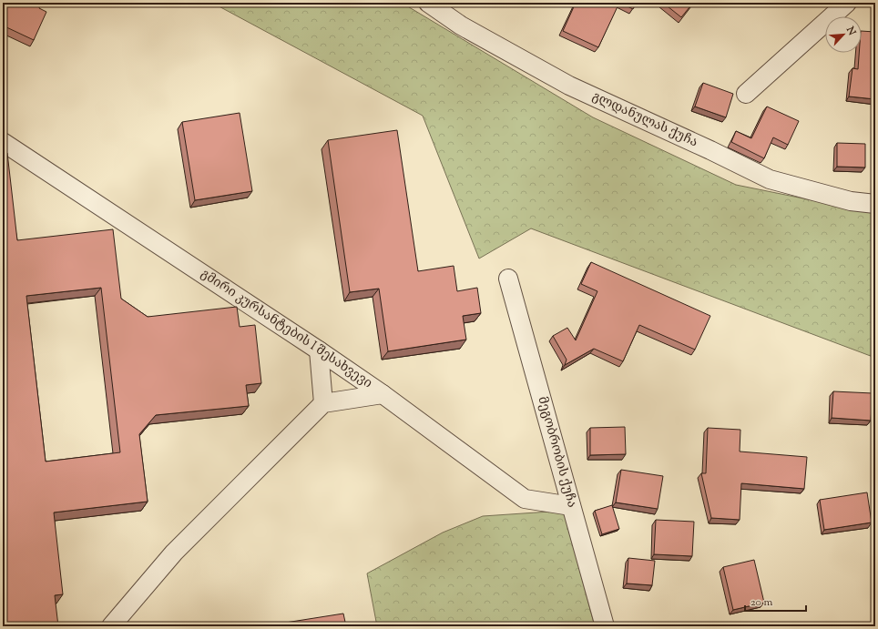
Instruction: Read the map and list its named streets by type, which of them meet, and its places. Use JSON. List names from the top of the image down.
{
  "streets": {
    "street": ["გლდანულას ქუჩა", "გმირი კურსანტების I შესახვევი", "მეგობრობის ქუჩა"]
  },
  "crossings": [
    ["გმირი კურსანტების I შესახვევი", "მეგობრობის ქუჩა"]
  ],
  "scale_bar": "20 m",
  "north": "top right"
}
